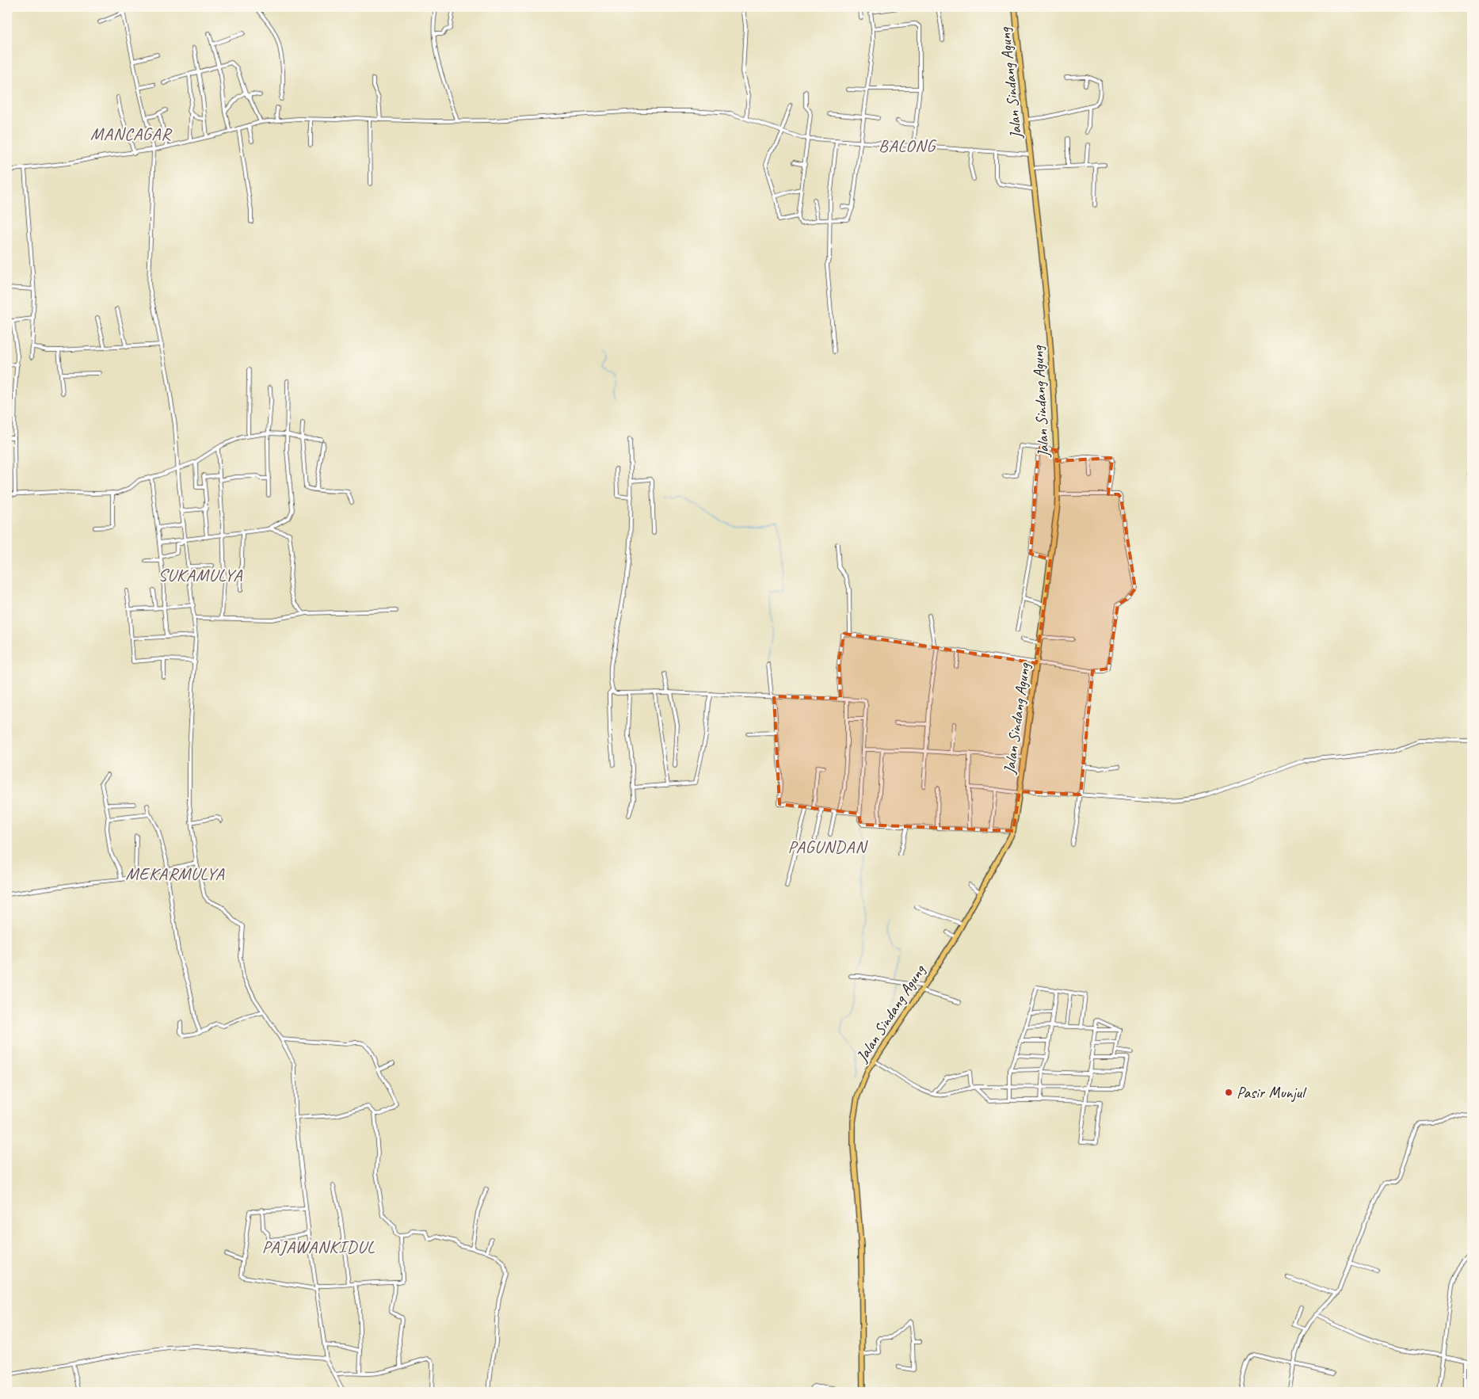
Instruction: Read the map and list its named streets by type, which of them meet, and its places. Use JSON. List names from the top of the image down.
{
  "streets": {
    "main road": ["Jalan Sindang Agung"]
  },
  "districts": [
    "MANCAGAR",
    "BALONG",
    "SUKAMULYA",
    "PAGUNDAN",
    "MEKARMULYA",
    "PAJAWANKIDUL"
  ],
  "places": ["Pasir Munjul"]
}
